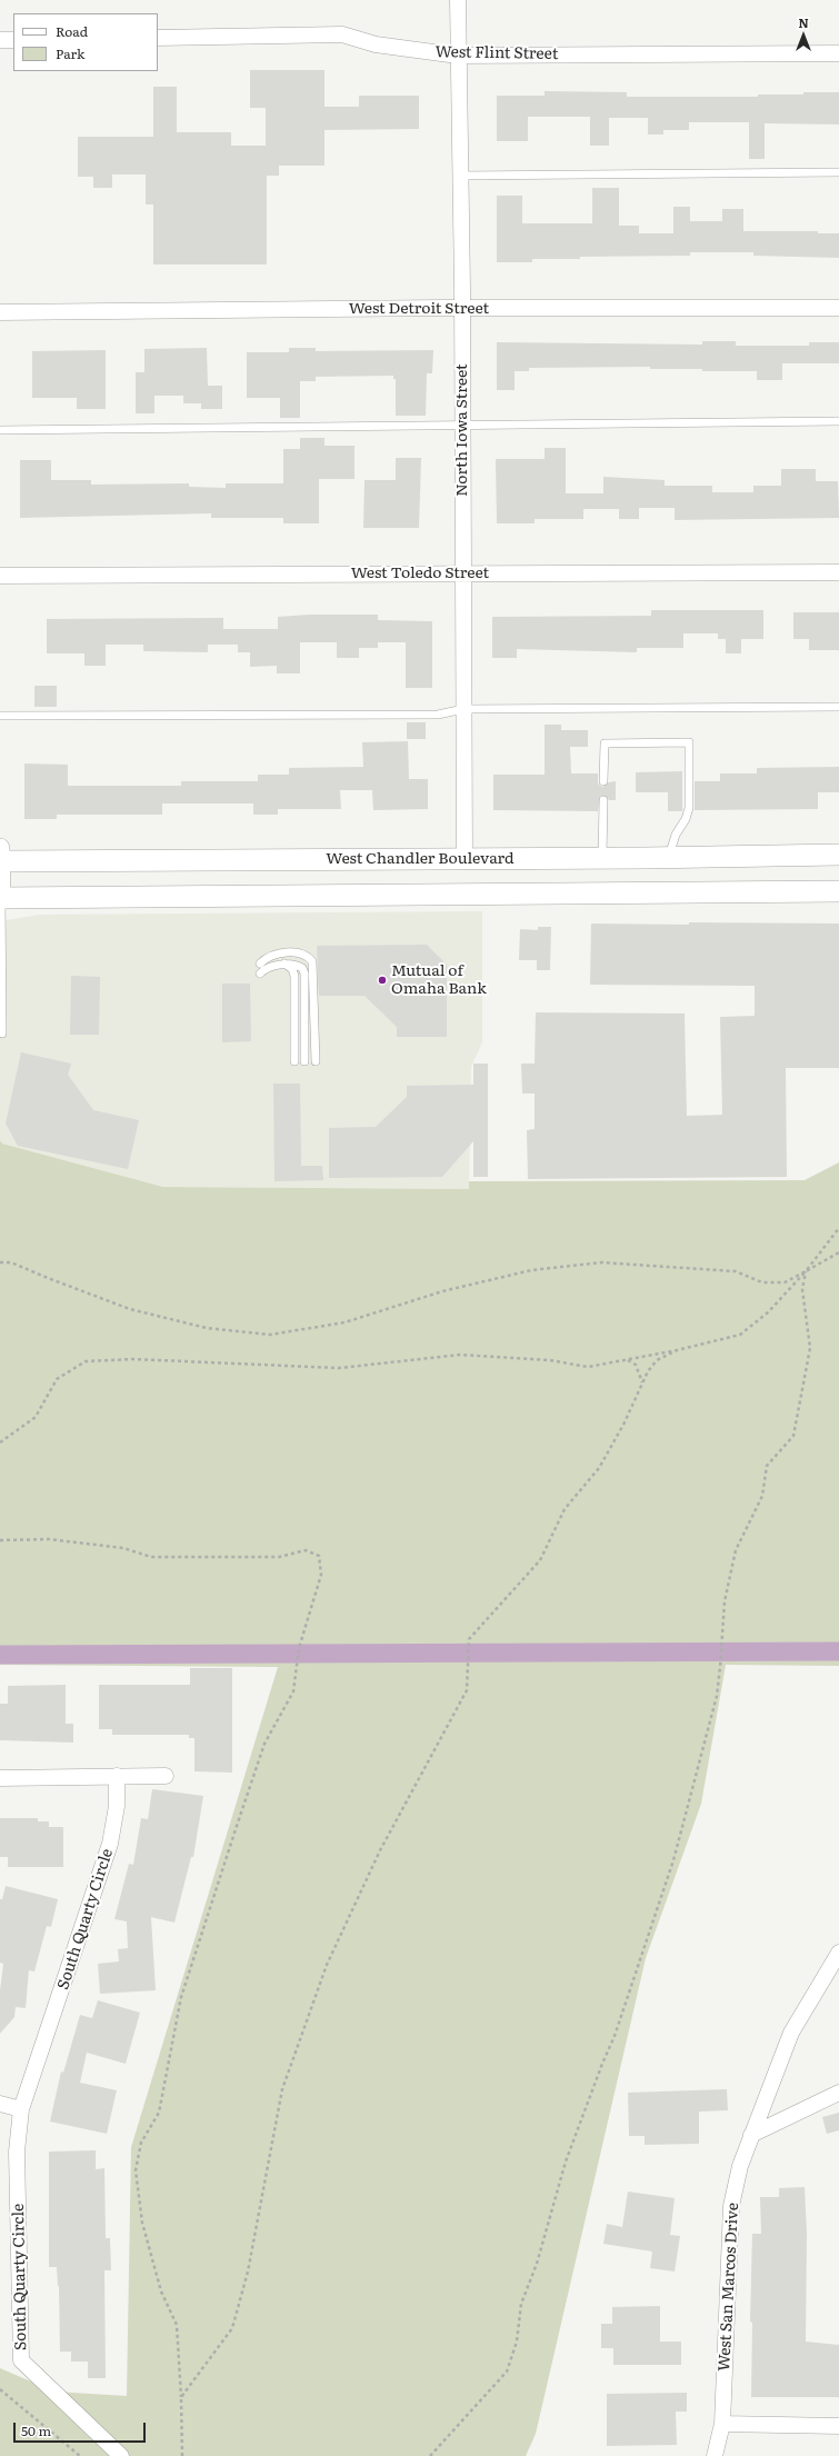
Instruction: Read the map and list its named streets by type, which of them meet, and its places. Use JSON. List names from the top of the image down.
{
  "streets": {
    "main road": ["West Chandler Boulevard"],
    "street": [
      "West Flint Street",
      "West Detroit Street",
      "North Iowa Street",
      "West Toledo Street",
      "South Quarty Circle",
      "West San Marcos Drive"
    ]
  },
  "crossings": [
    ["West Flint Street", "North Iowa Street"],
    ["West Detroit Street", "North Iowa Street"],
    ["North Iowa Street", "West Toledo Street"],
    ["North Iowa Street", "West Chandler Boulevard"]
  ],
  "places": ["Mutual of Omaha Bank"],
  "legend": ["Road", "Park"],
  "scale_bar": "50 m",
  "north": "top"
}
